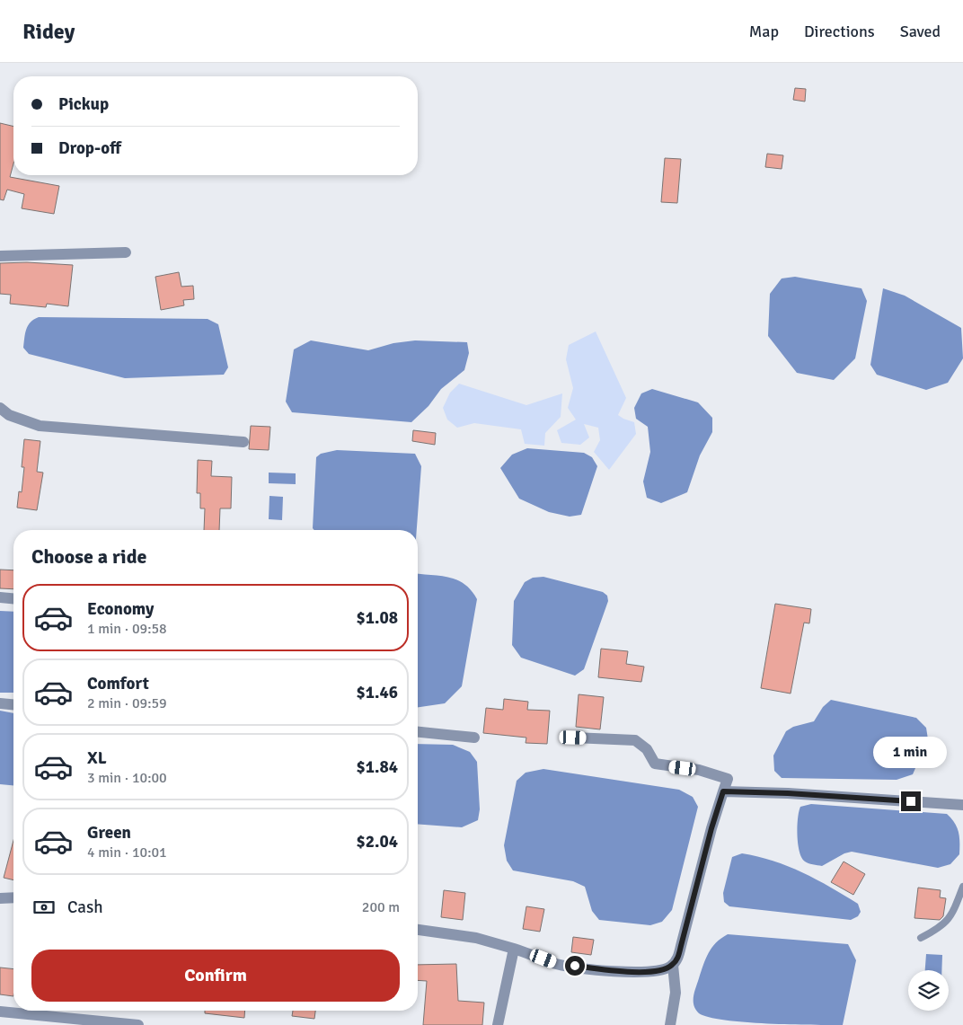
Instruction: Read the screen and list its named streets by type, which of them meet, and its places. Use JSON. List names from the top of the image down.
{
  "page": {
    "header": "Ridey",
    "nav": ["Map", "Directions", "Saved"],
    "banner": ["Pickup", "Drop-off"],
    "heading": "Choose a ride",
    "list": [
      {
        "name": "Economy",
        "note": "1 min · 09:58",
        "value": "$1.08"
      },
      {
        "name": "Comfort",
        "note": "2 min · 09:59",
        "value": "$1.46"
      },
      {
        "name": "XL",
        "note": "3 min · 10:00",
        "value": "$1.84"
      },
      {
        "name": "Green",
        "note": "4 min · 10:01",
        "value": "$2.04"
      }
    ],
    "bubble": "1 min",
    "pay": ["Cash", "200 m"],
    "buttons": "Confirm"
  }
}
